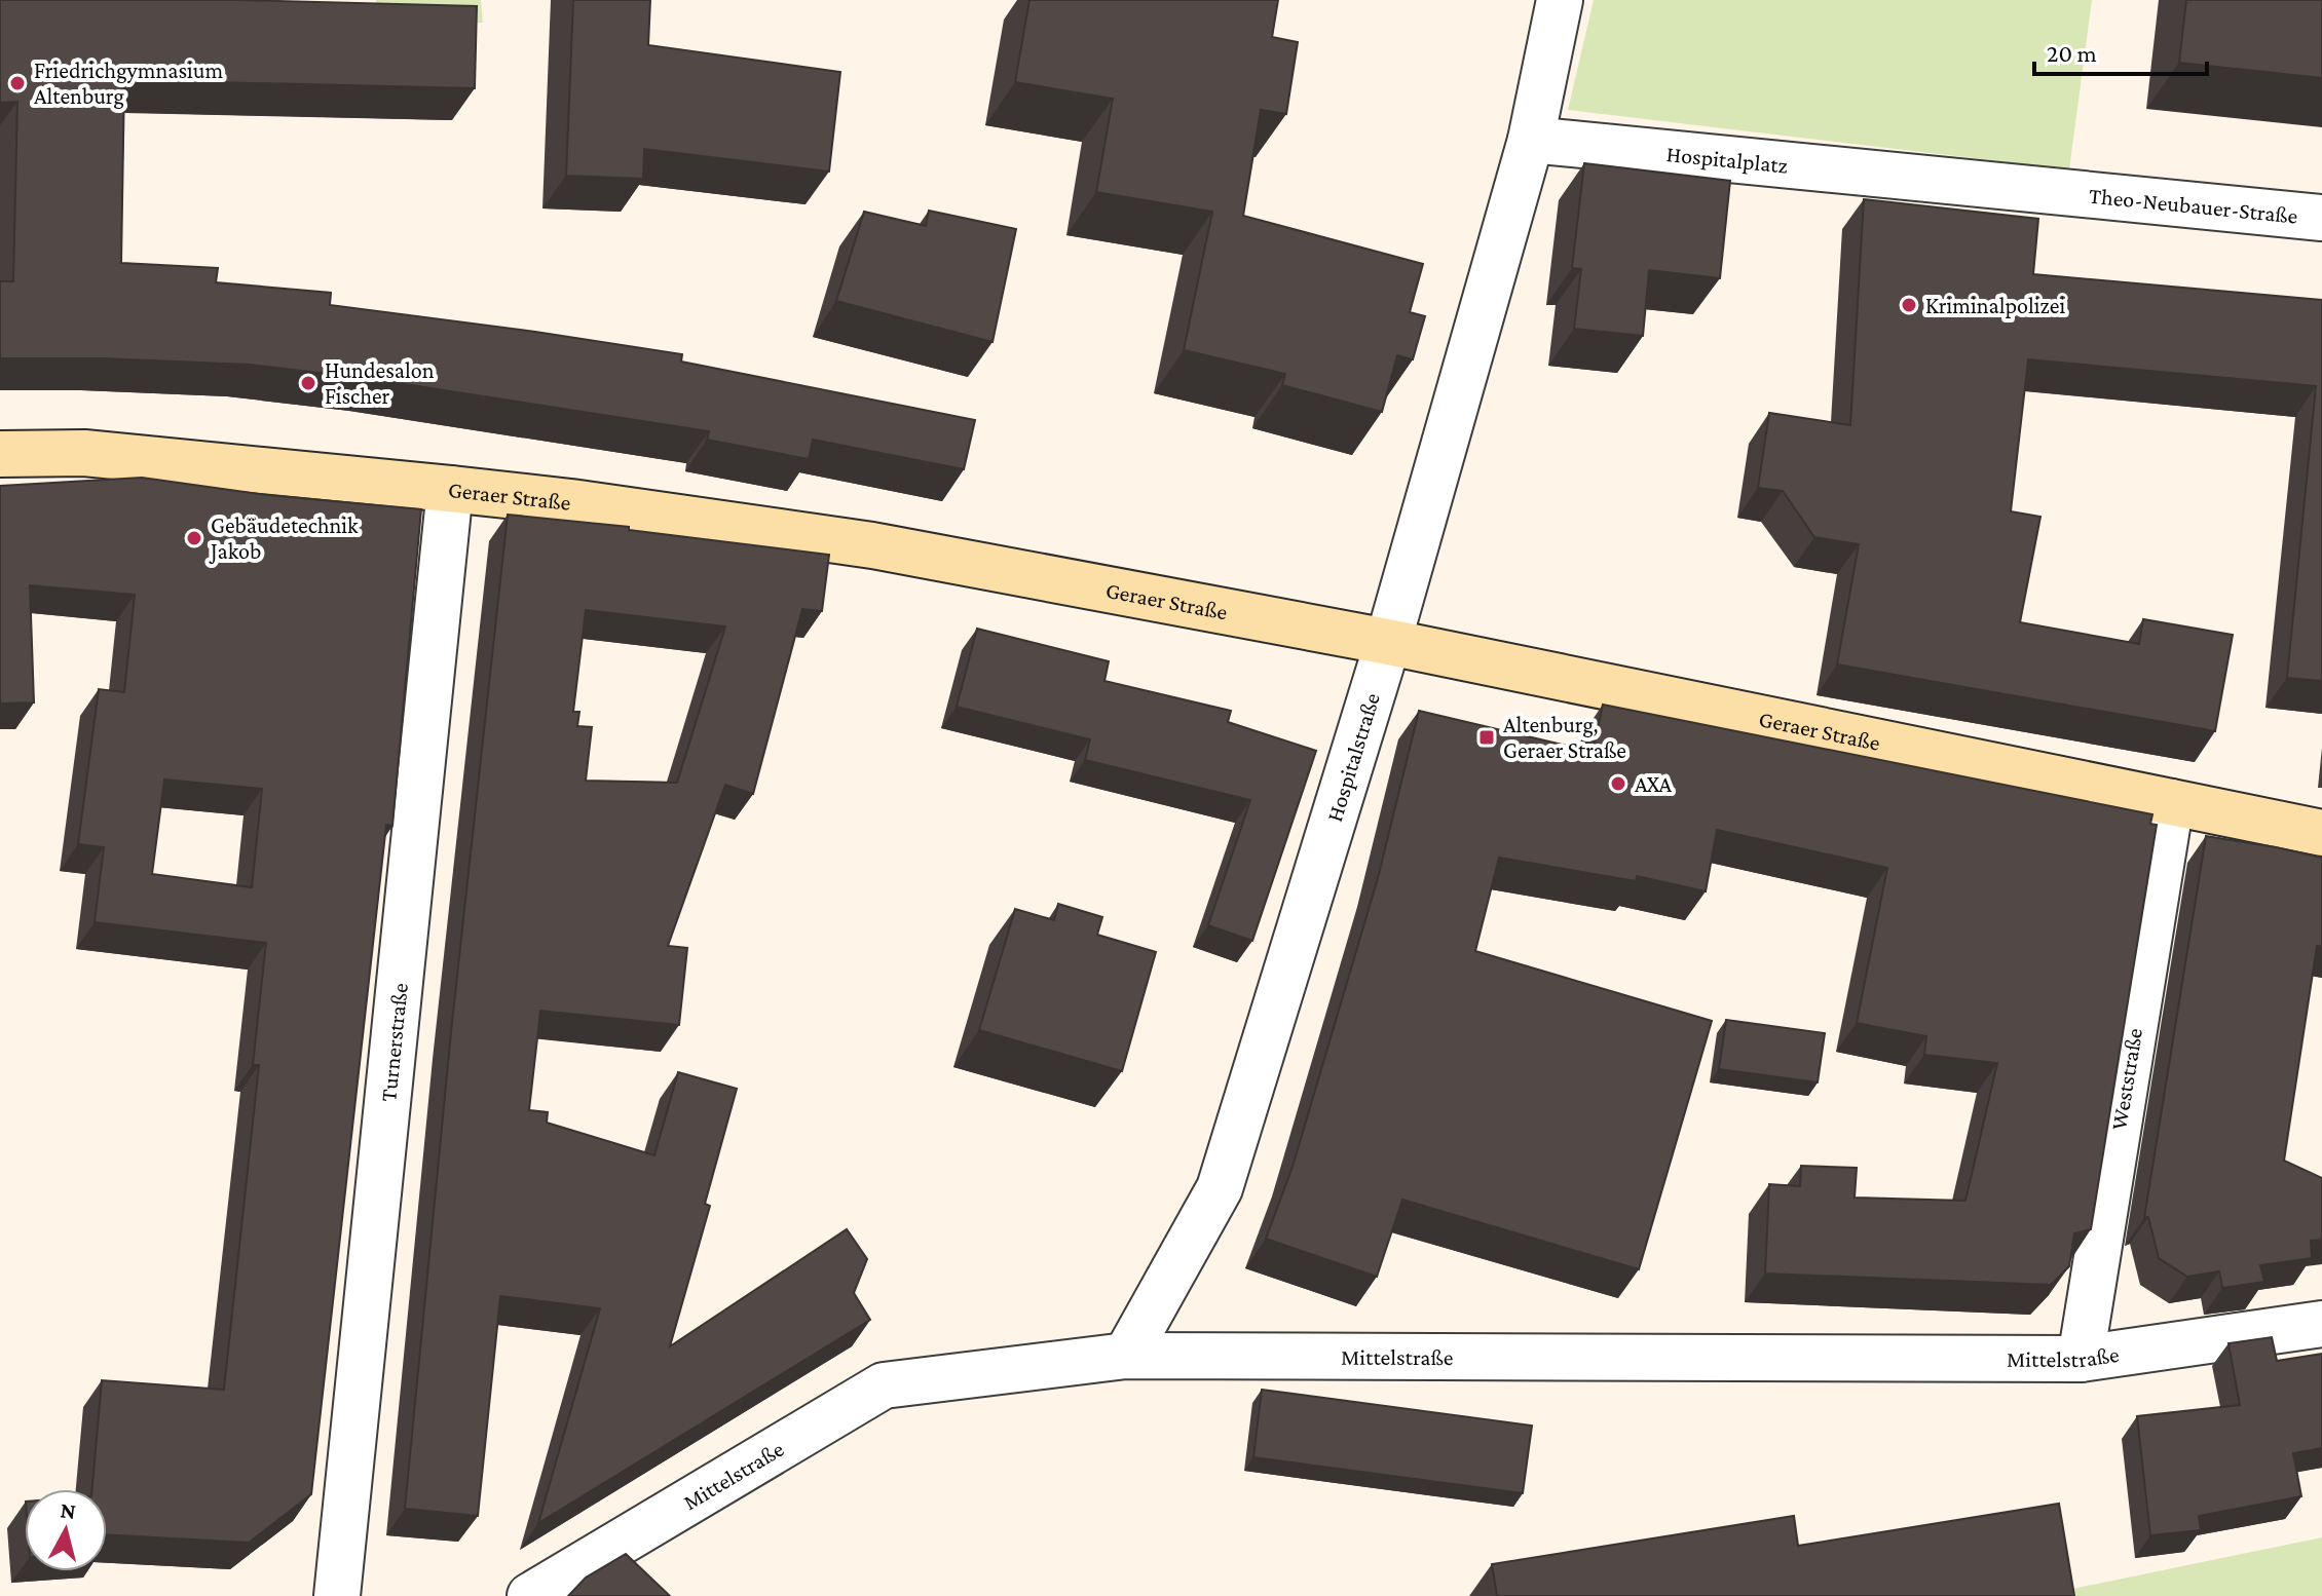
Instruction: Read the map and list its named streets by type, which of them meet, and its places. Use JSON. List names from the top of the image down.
{
  "streets": {
    "main road": ["Geraer Straße"],
    "street": [
      "Hospitalplatz",
      "Theo-Neubauer-Straße",
      "Hospitalstraße",
      "Turnerstraße",
      "Weststraße",
      "Mittelstraße"
    ]
  },
  "crossings": [
    ["Hospitalplatz", "Theo-Neubauer-Straße"],
    ["Hospitalplatz", "Hospitalstraße"],
    ["Geraer Straße", "Hospitalstraße"],
    ["Geraer Straße", "Turnerstraße"],
    ["Geraer Straße", "Weststraße"],
    ["Hospitalstraße", "Mittelstraße"],
    ["Weststraße", "Mittelstraße"]
  ],
  "places": {
    "other": [
      "Friedrichgymnasium Altenburg",
      "Kriminalpolizei",
      "Hundesalon Fischer",
      "Gebäudetechnik Jakob",
      "AXA"
    ],
    "transit": ["Altenburg, Geraer Straße"]
  },
  "scale_bar": "20 m",
  "north": "top"
}
